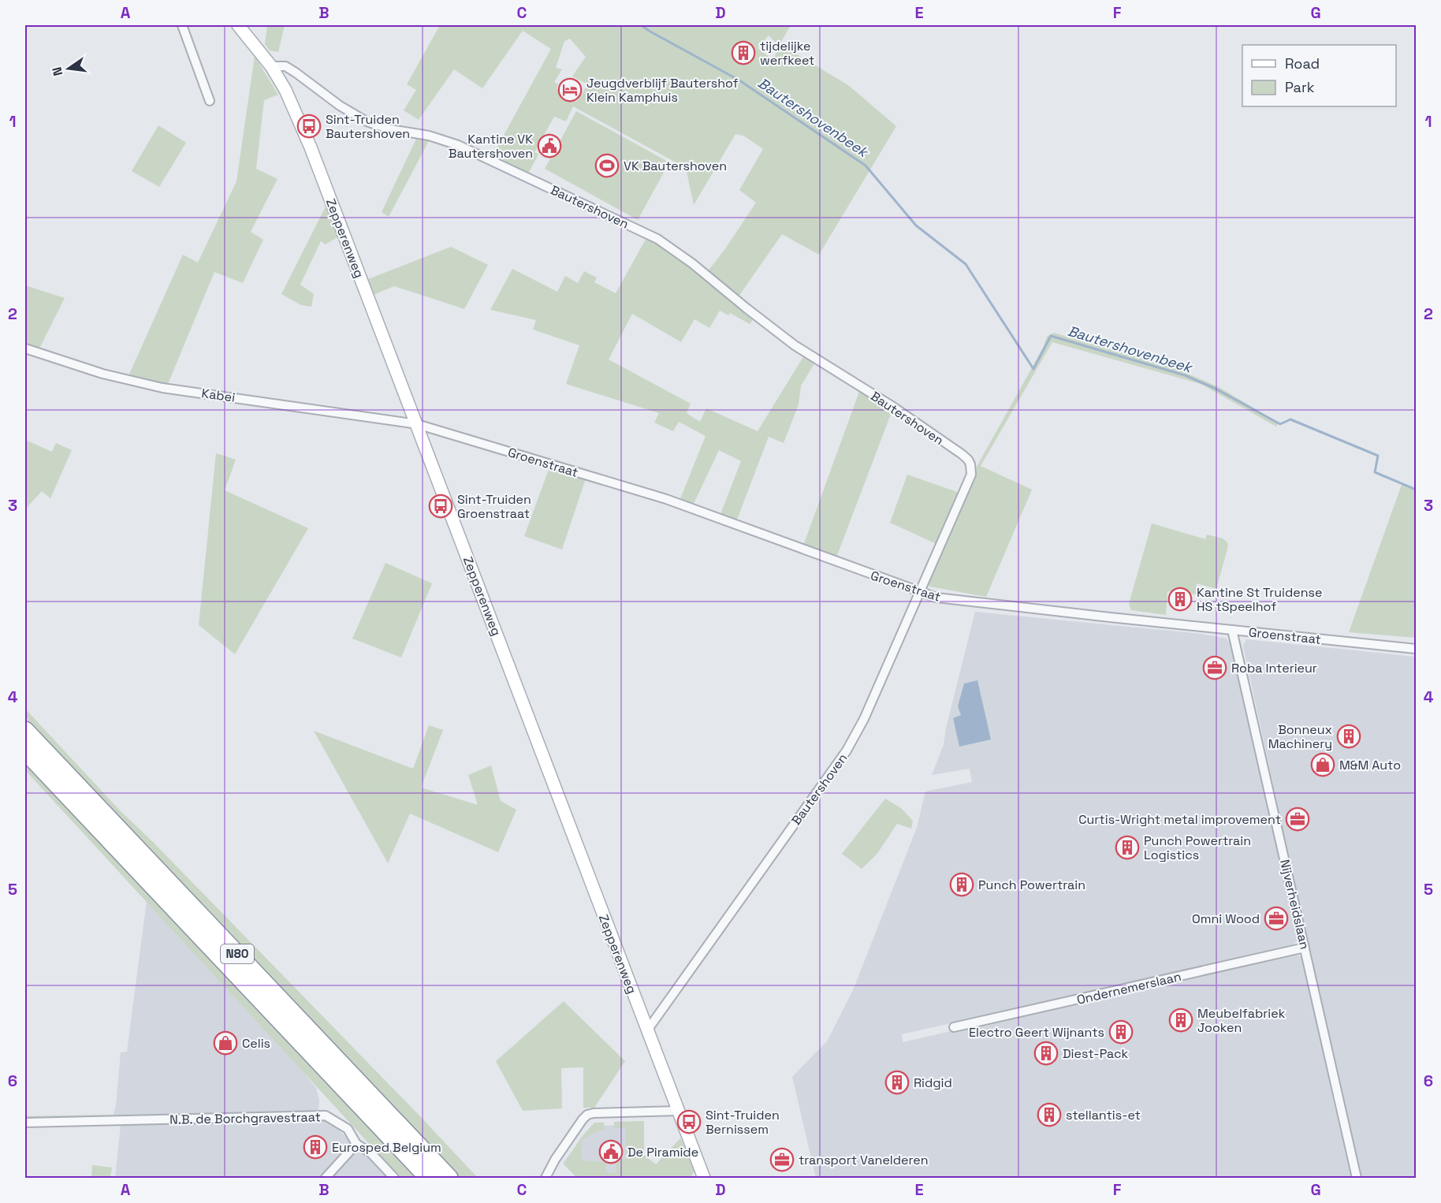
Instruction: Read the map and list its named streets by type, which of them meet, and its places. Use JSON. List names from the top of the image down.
{
  "streets": {
    "highway": ["N80"],
    "street": [
      "Bautershoven",
      "Zepperenweg",
      "Kabei",
      "Groenstraat",
      "Nijverheidslaan",
      "Ondernemerslaan",
      "N.B. de Borchgravestraat"
    ]
  },
  "crossings": [
    ["Bautershoven", "Zepperenweg"],
    ["Bautershoven", "Groenstraat"],
    ["Zepperenweg", "Kabei"],
    ["Zepperenweg", "Groenstraat"],
    ["Kabei", "Groenstraat"],
    ["Groenstraat", "Nijverheidslaan"],
    ["Nijverheidslaan", "Ondernemerslaan"]
  ],
  "water": ["Bautershovenbeek"],
  "places": {
    "building": [
      "tijdelijke werfkeet",
      "Kantine St Truidense HS tSpeelhof",
      "Bonneux Machinery",
      "Punch Powertrain Logistics",
      "Punch Powertrain",
      "Meubelfabriek Jooken",
      "Electro Geert Wijnants",
      "Diest-Pack",
      "Ridgid",
      "stellantis-et",
      "Eurosped Belgium"
    ],
    "hotel": ["Jeugdverblijf Bautershof Klein Kamphuis"],
    "bus stop": ["Sint-Truiden Bautershoven", "Sint-Truiden Groenstraat", "Sint-Truiden Bernissem"],
    "public building": ["Kantine VK Bautershoven", "De Piramide"],
    "sports": ["VK Bautershoven"],
    "office": [
      "Roba Interieur",
      "Curtis-Wright metal improvement",
      "Omni Wood",
      "transport Vanelderen"
    ],
    "shop": ["M&M Auto", "Celis"]
  },
  "legend": ["Road", "Park"],
  "north": "left",
  "grid": {
    "columns": [
      "A",
      "B",
      "C",
      "D",
      "E",
      "F",
      "G"
    ],
    "rows": [
      "1",
      "2",
      "3",
      "4",
      "5",
      "6"
    ]
  }
}
